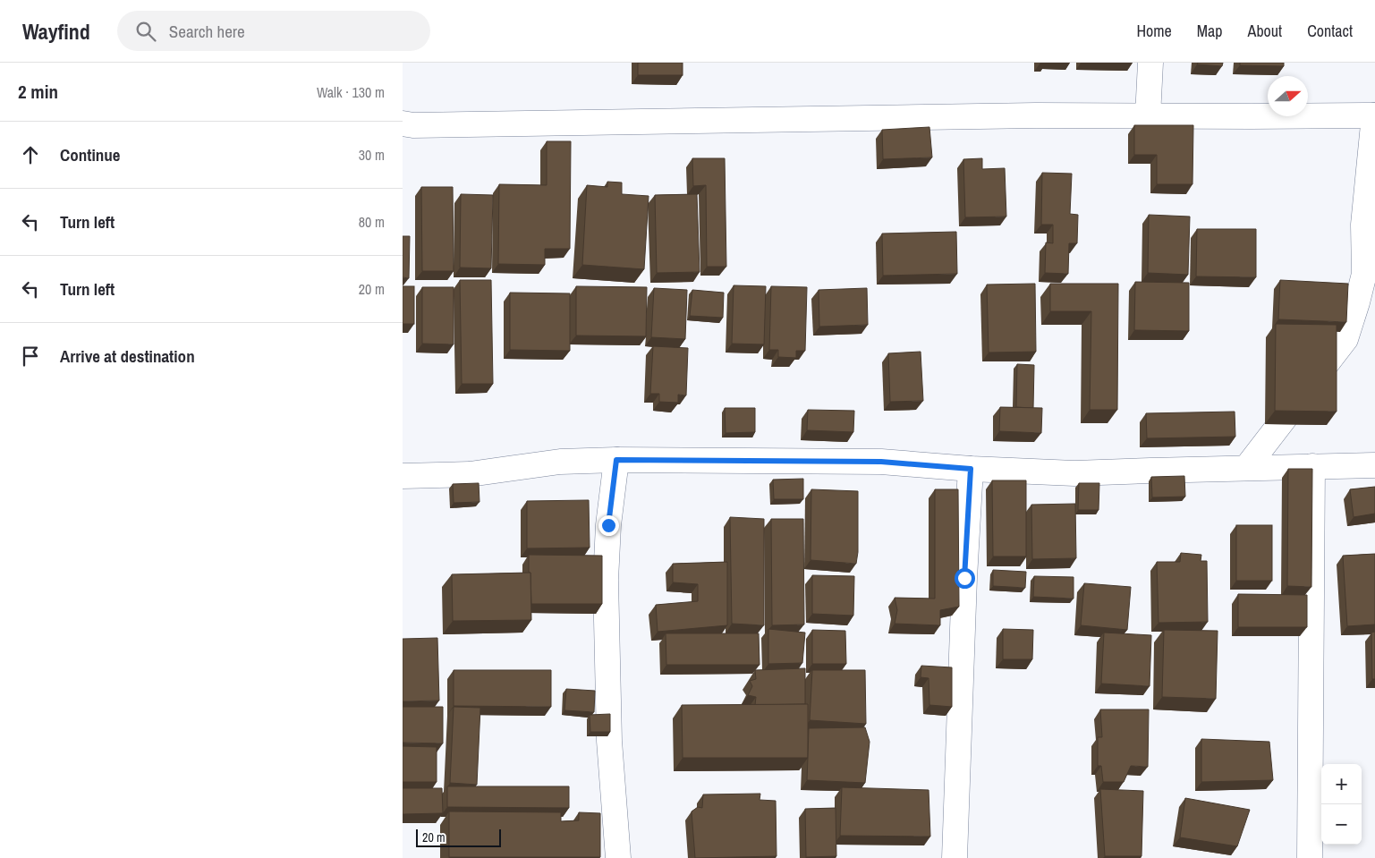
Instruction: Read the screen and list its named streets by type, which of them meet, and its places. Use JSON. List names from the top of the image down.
{
  "scale_bar": "20 m",
  "north": "right",
  "page": {
    "header": "Wayfind",
    "search": "Search here",
    "nav": [
      "Home",
      "Map",
      "About",
      "Contact"
    ],
    "heading": ["2 min", "Walk · 130 m"],
    "list": [
      ["Continue", "30 m"],
      ["Turn left", "80 m"],
      ["Turn left", "20 m"],
      "Arrive at destination"
    ],
    "map_buttons": ["+", "−"],
    "scale": "20 m"
  }
}
